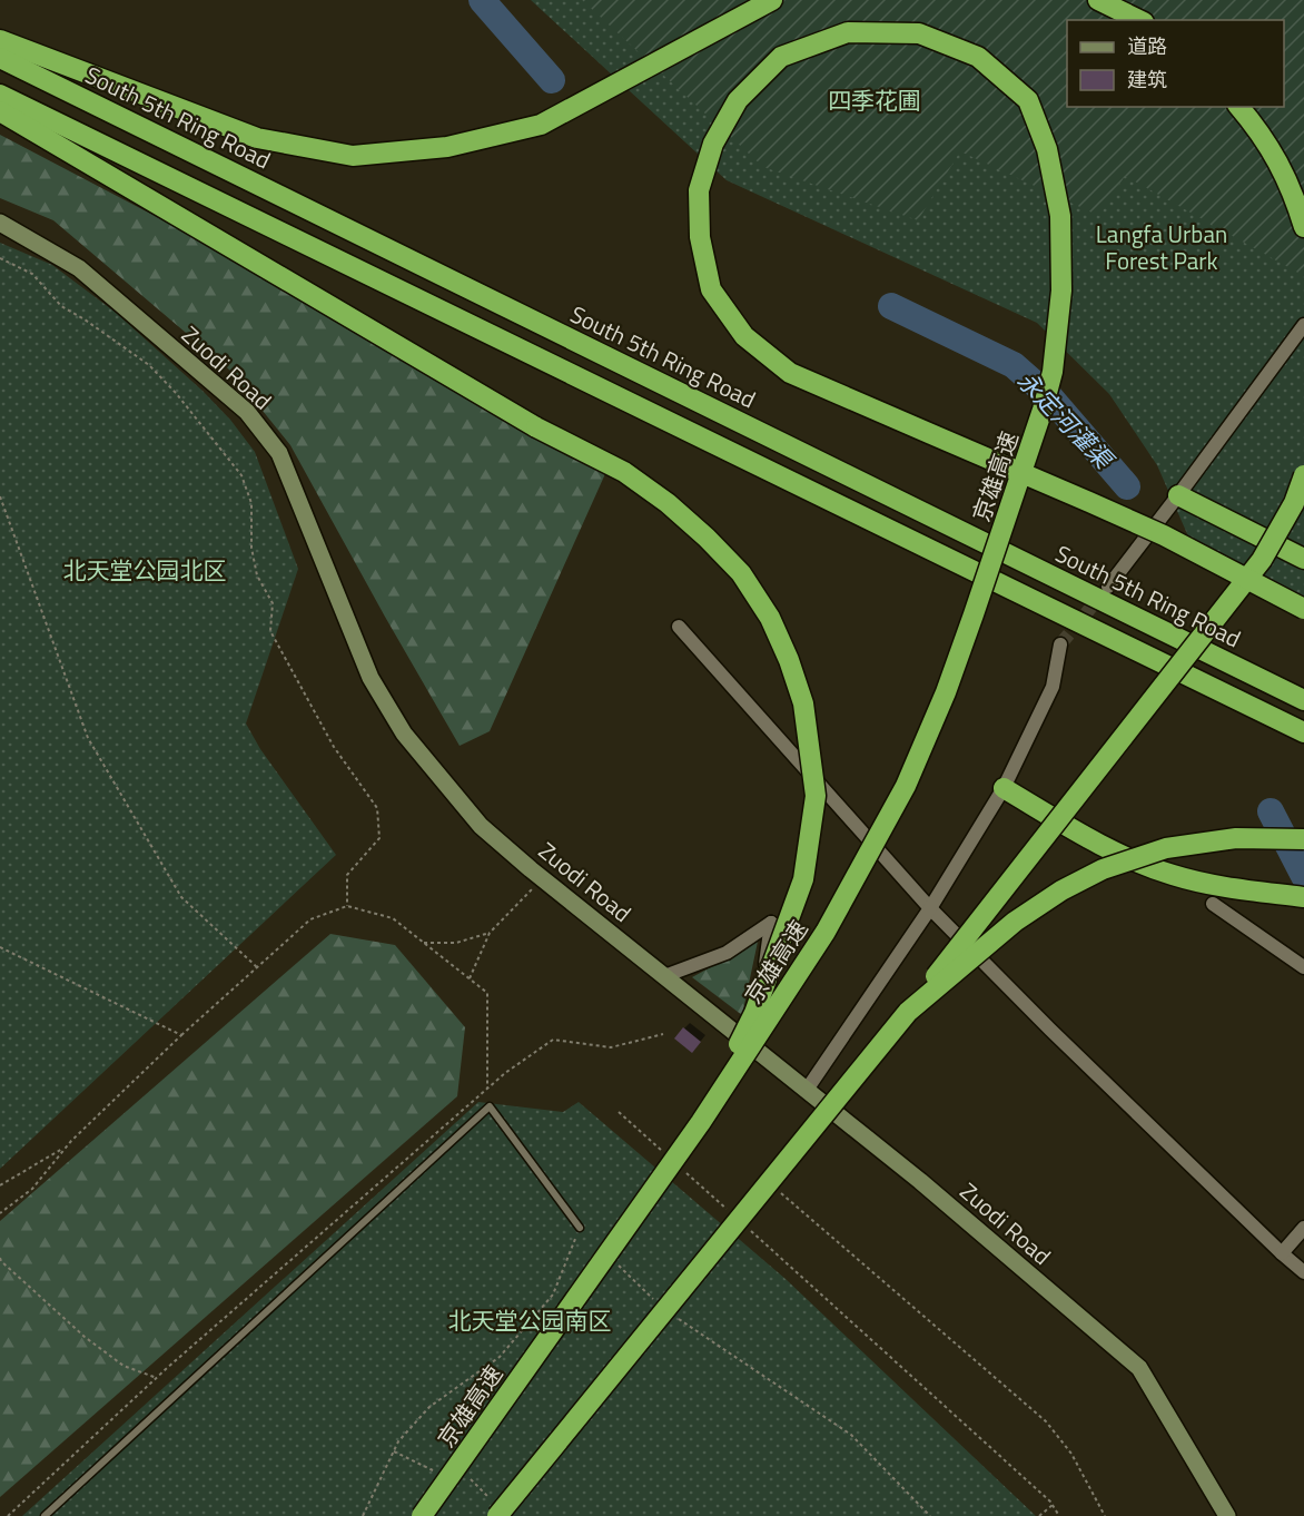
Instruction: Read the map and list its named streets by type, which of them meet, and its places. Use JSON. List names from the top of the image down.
{
  "streets": {
    "highway": ["South 5th Ring Road", "京雄高速"],
    "main road": ["Zuodi Road"]
  },
  "water": ["永定河灌渠"],
  "parks": [
    "四季花圃",
    "Langfa Urban Forest Park",
    "北天堂公园北区",
    "北天堂公园南区"
  ],
  "legend": ["道路", "建筑"]
}
